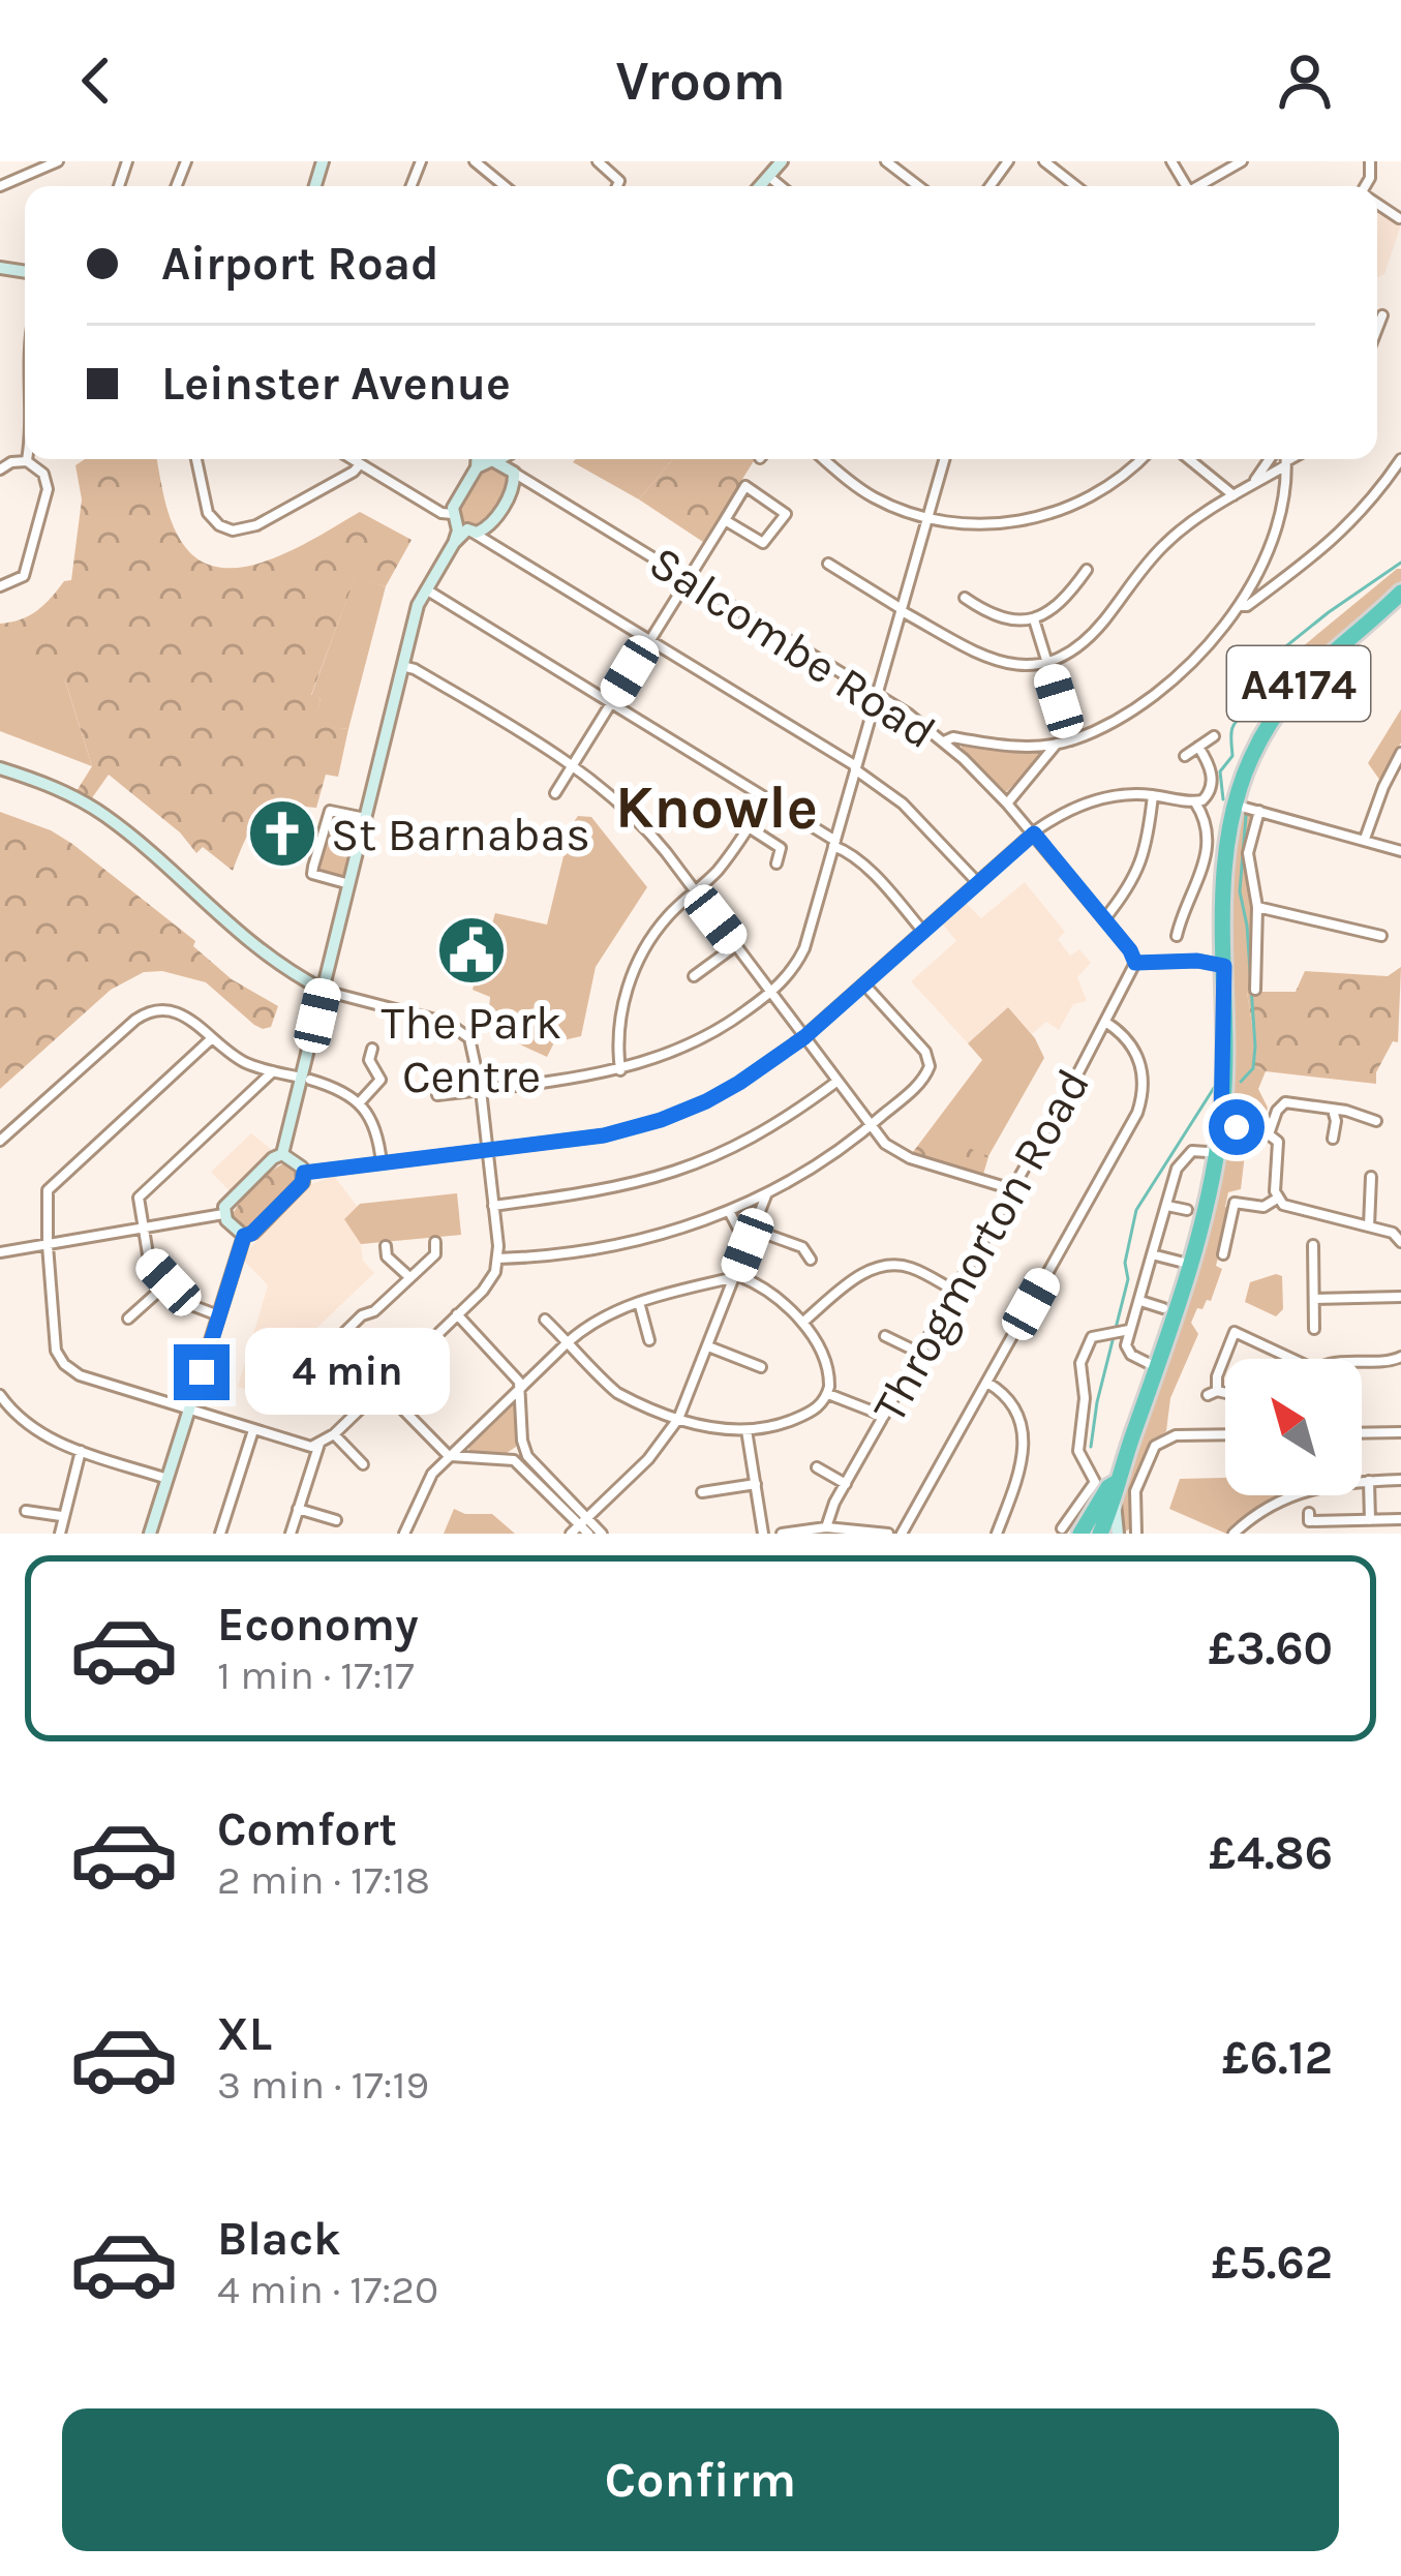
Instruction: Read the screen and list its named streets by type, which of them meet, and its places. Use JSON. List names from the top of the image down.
{
  "streets": {
    "highway": ["A4174"],
    "street": ["Salcombe Road", "Throgmorton Road"]
  },
  "crossings": [
    ["Salcombe Road", "Throgmorton Road"]
  ],
  "districts": ["Knowle"],
  "places": {
    "church": ["St Barnabas"],
    "public building": ["The Park Centre"]
  },
  "north": "top left",
  "page": {
    "header": "Vroom",
    "banner": ["Airport Road", "Leinster Avenue"],
    "bubble": "4 min",
    "list": [
      {
        "name": "Economy",
        "note": "1 min · 17:17",
        "value": "£3.60"
      },
      {
        "name": "Comfort",
        "note": "2 min · 17:18",
        "value": "£4.86"
      },
      {
        "name": "XL",
        "note": "3 min · 17:19",
        "value": "£6.12"
      },
      {
        "name": "Black",
        "note": "4 min · 17:20",
        "value": "£5.62"
      }
    ],
    "buttons": "Confirm"
  }
}
